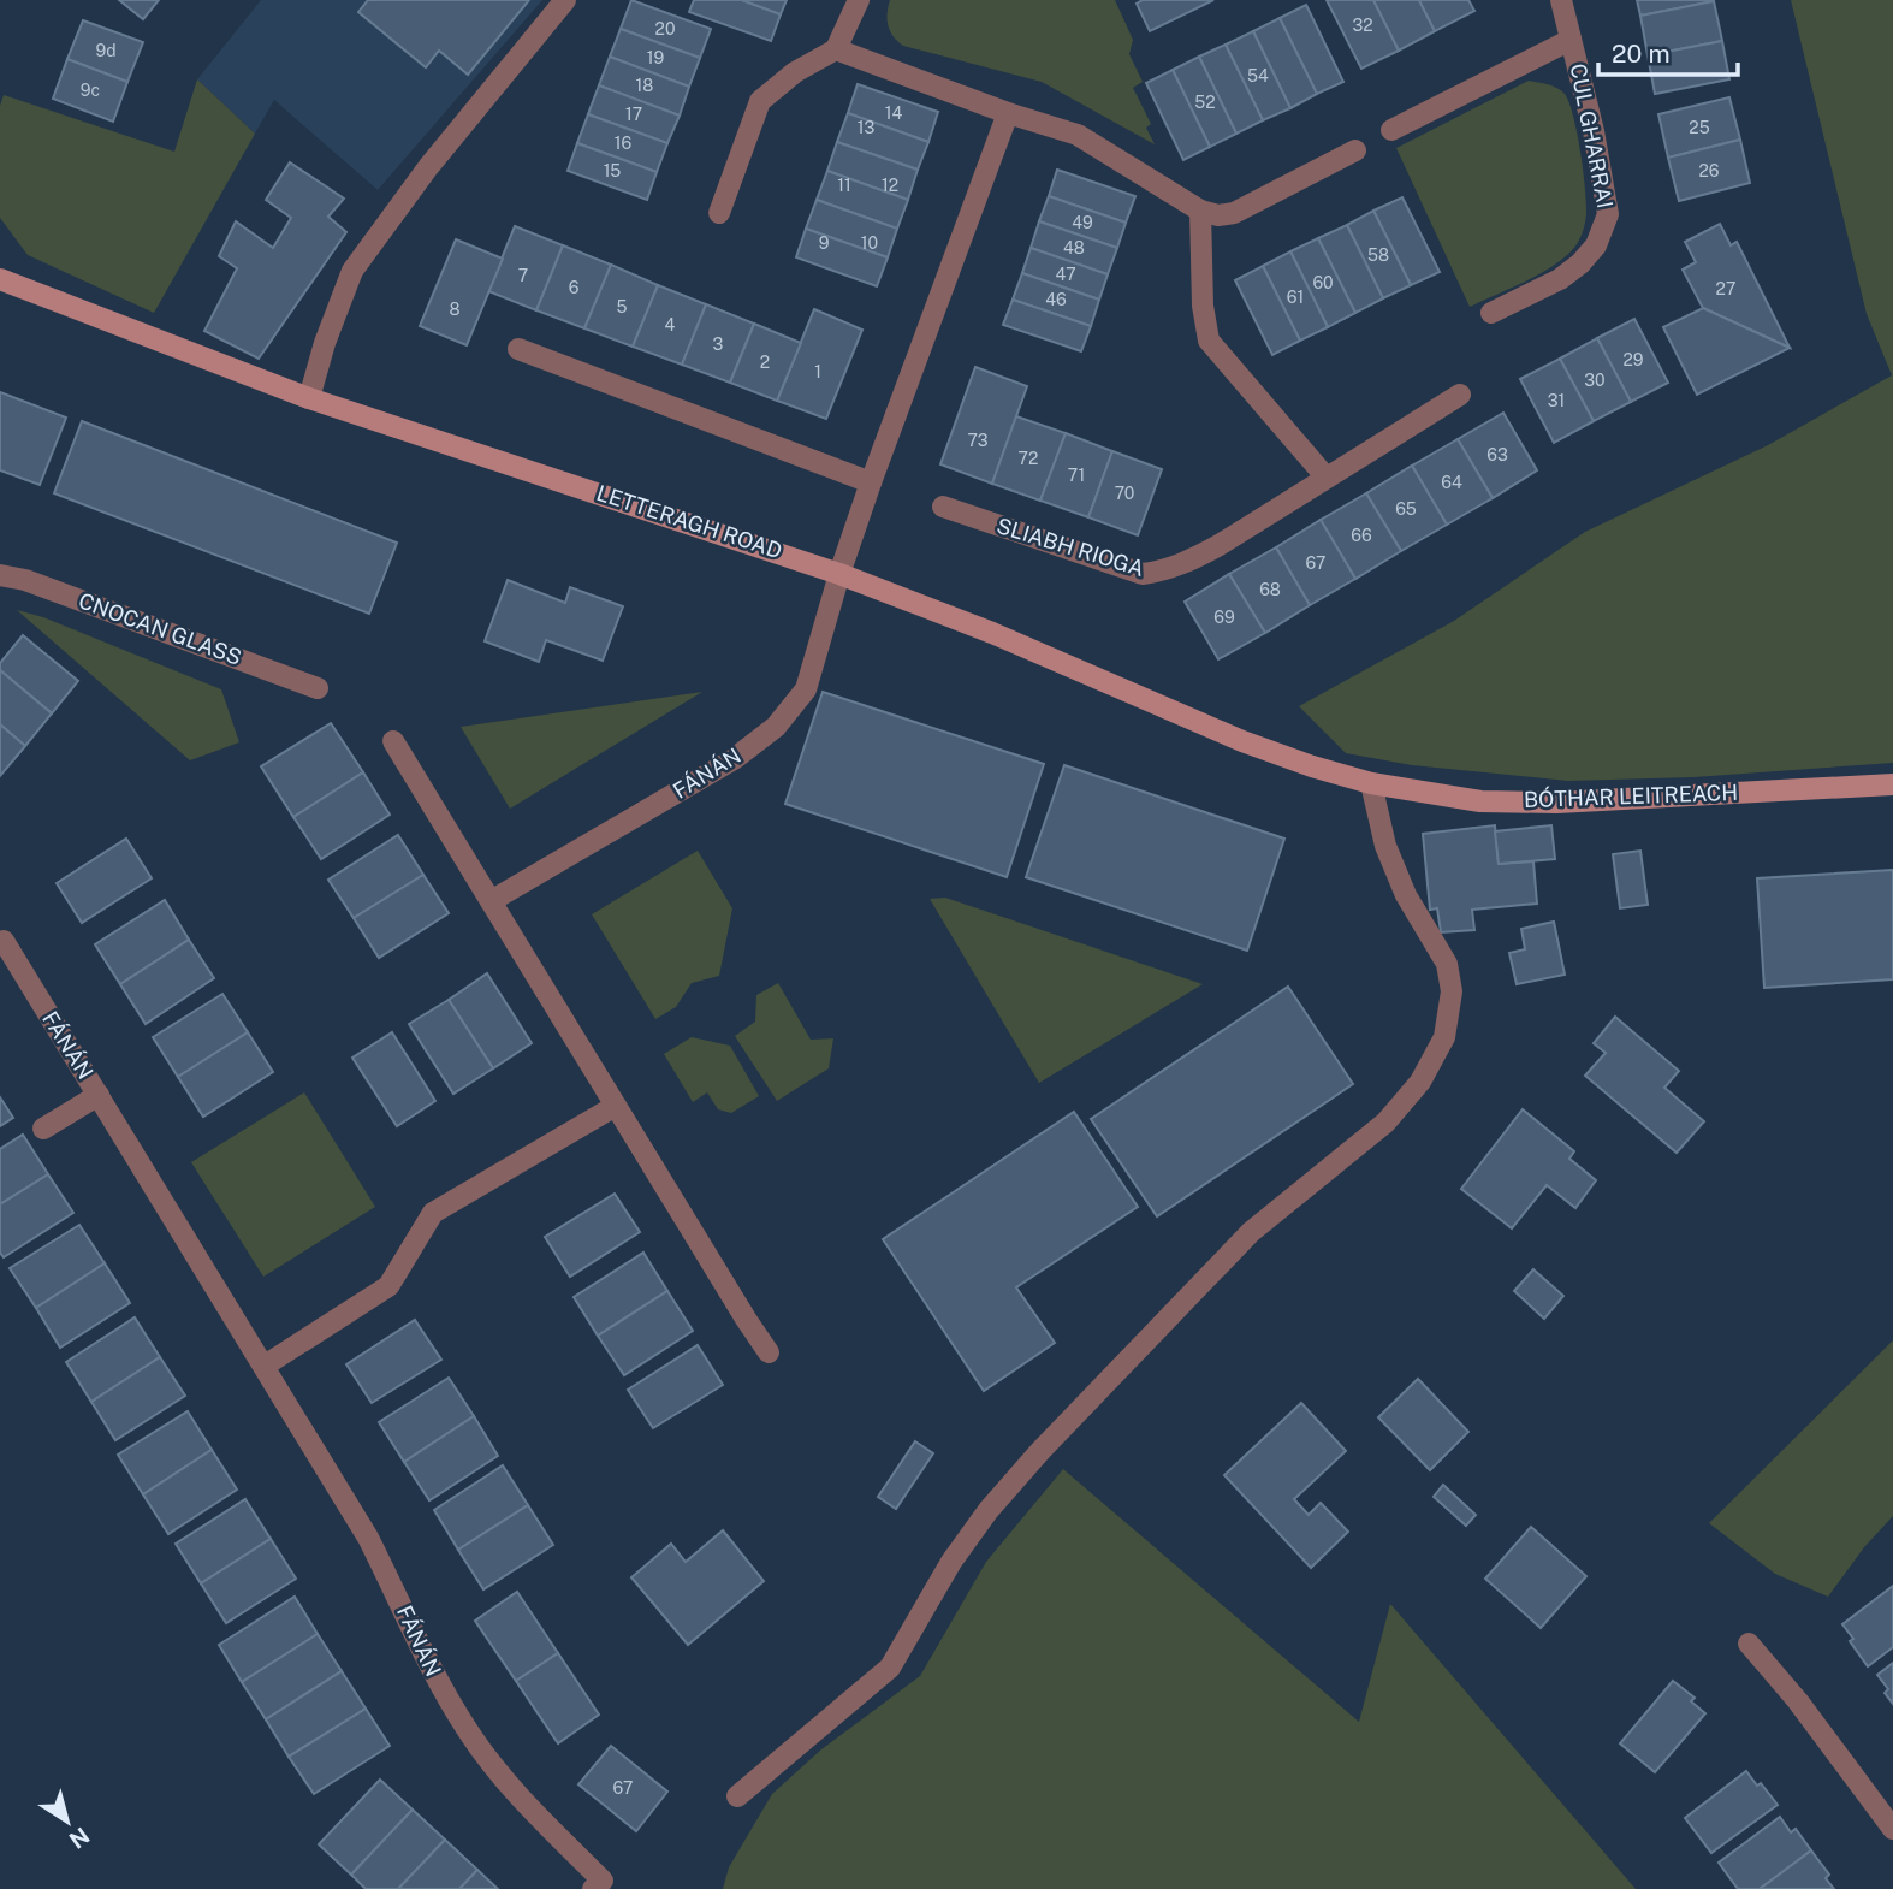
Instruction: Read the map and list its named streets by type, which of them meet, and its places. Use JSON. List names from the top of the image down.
{
  "streets": {
    "street": [
      "CUL GHARRAI",
      "LETTERAGH ROAD",
      "SLIABH RIOGA",
      "CNOCAN GLASS",
      "FÁNÁN",
      "BÓTHAR LEITREACH"
    ]
  },
  "crossings": [
    ["LETTERAGH ROAD", "FÁNÁN"],
    ["LETTERAGH ROAD", "BÓTHAR LEITREACH"]
  ],
  "house_numbers": [
    "32",
    "20",
    "9d",
    "19",
    "54",
    "18",
    "9c",
    "52",
    "14",
    "17",
    "13",
    "25",
    "16",
    "15",
    "26",
    "11",
    "12",
    "49",
    "9",
    "10",
    "48",
    "58",
    "47",
    "7",
    "60",
    "6",
    "27",
    "61",
    "46",
    "5",
    "8",
    "4",
    "3",
    "29",
    "2",
    "1",
    "30",
    "31",
    "73",
    "63",
    "72",
    "71",
    "64",
    "70",
    "65",
    "66",
    "67",
    "68",
    "69",
    "67"
  ],
  "scale_bar": "20 m",
  "north": "bottom right"
}
